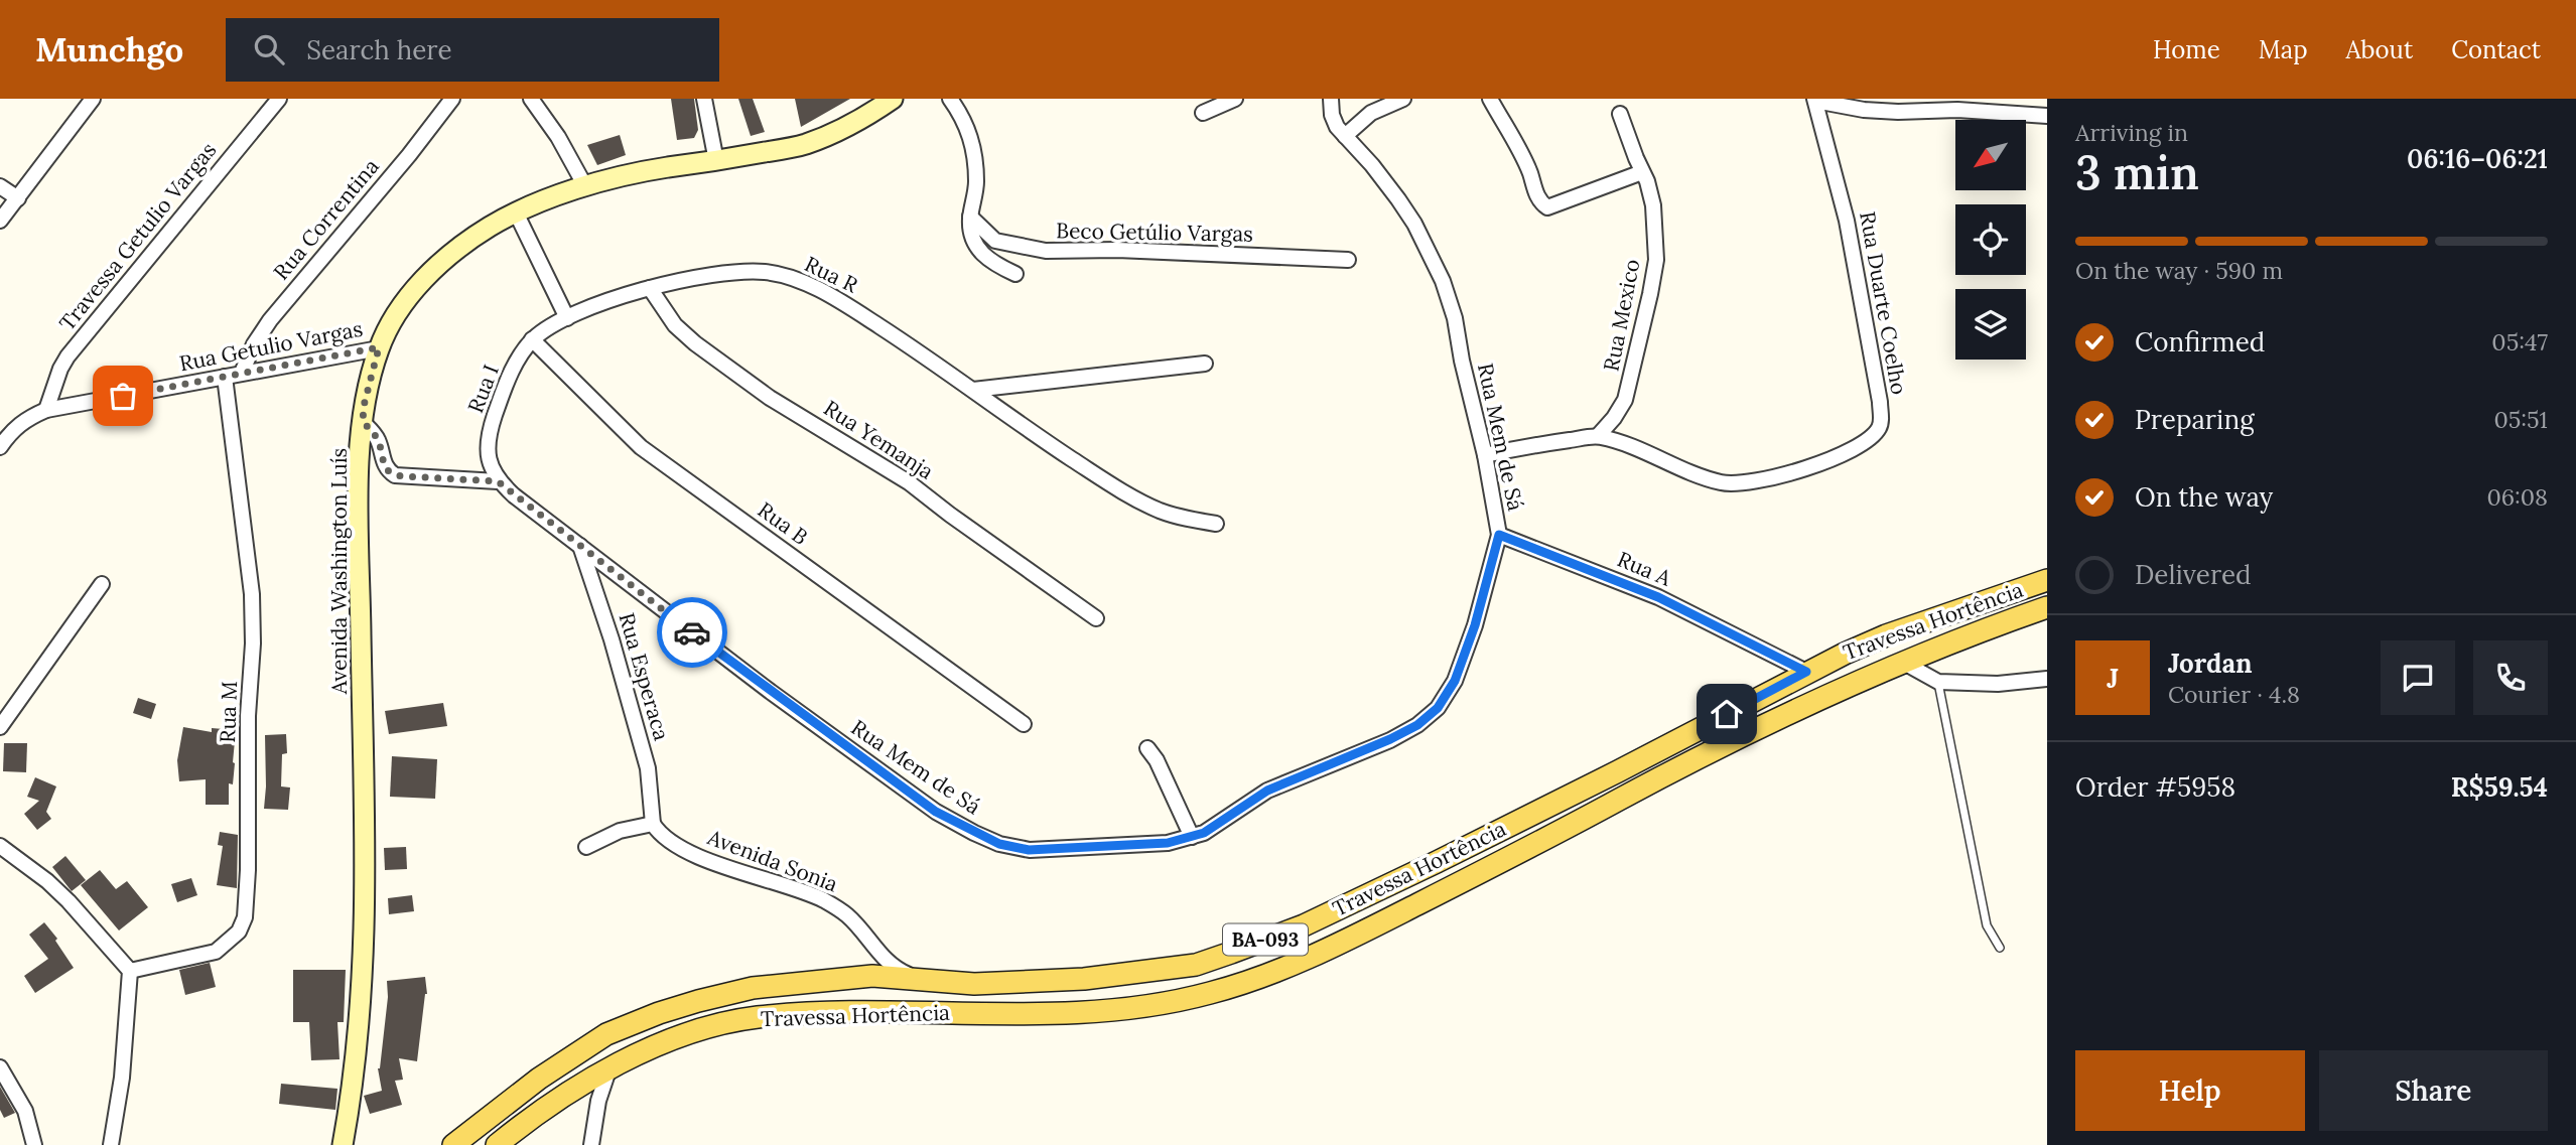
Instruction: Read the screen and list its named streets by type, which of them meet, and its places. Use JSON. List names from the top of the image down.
{
  "streets": {
    "main road": ["Avenida Washington Luís", "Travessa Hortência", "BA-093"],
    "street": [
      "Rua Correntina",
      "Beco Getúlio Vargas",
      "Travessa Getulio Vargas",
      "Rua R",
      "Rua Duarte Coelho",
      "Rua Mexico",
      "Rua Getulio Vargas",
      "Rua I",
      "Rua Mem de Sá",
      "Rua Yemanja",
      "Rua B",
      "Rua A",
      "Rua Esperaca",
      "Rua M",
      "Avenida Sonia"
    ]
  },
  "crossings": [
    ["Rua Correntina", "Rua Getulio Vargas"],
    ["Travessa Getulio Vargas", "Rua Getulio Vargas"],
    ["Rua R", "Rua I"],
    ["Rua R", "Rua Yemanja"],
    ["Rua Duarte Coelho", "Rua Mexico"],
    ["Rua Getulio Vargas", "Avenida Washington Luís"],
    ["Rua Getulio Vargas", "Rua M"],
    ["Rua I", "Rua Yemanja"],
    ["Rua I", "Rua B"],
    ["Rua Mem de Sá", "Rua A"],
    ["Rua Mem de Sá", "Rua Esperaca"],
    ["Rua A", "Travessa Hortência"],
    ["Travessa Hortência", "Avenida Sonia"],
    ["Rua Esperaca", "Avenida Sonia"]
  ],
  "north": "bottom left",
  "page": {
    "header": "Munchgo",
    "search": "Search here",
    "nav": [
      "Home",
      "Map",
      "About",
      "Contact"
    ],
    "heading": ["3 min", "Arriving in", "06:16–06:21"],
    "panel": [
      "Jordan",
      "Courier · 4.8",
      "Order #5958",
      "R$59.54"
    ],
    "bar": "On the way · 590 m",
    "list": [
      ["Confirmed", "05:47"],
      ["Preparing", "05:51"],
      ["On the way", "06:08"],
      "Delivered"
    ],
    "round": "J",
    "buttons": ["Help", "Share"]
  }
}
